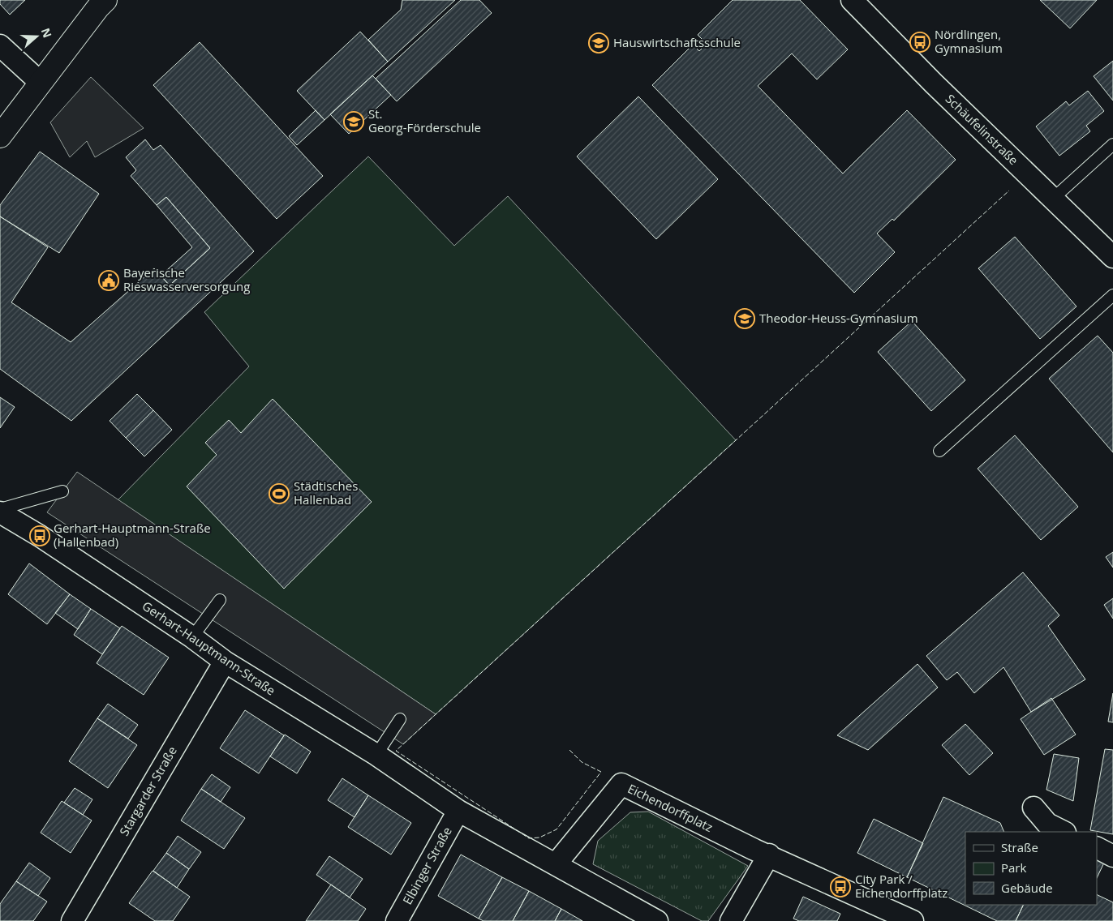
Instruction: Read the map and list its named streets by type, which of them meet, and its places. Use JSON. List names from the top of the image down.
{
  "streets": {
    "street": [
      "Schäufelinstraße",
      "Gerhart-Hauptmann-Straße",
      "Stargarder Straße",
      "Eichendorffplatz",
      "Elbinger Straße"
    ]
  },
  "crossings": [
    ["Gerhart-Hauptmann-Straße", "Stargarder Straße"],
    ["Gerhart-Hauptmann-Straße", "Elbinger Straße"]
  ],
  "places": {
    "bus stop": ["Nördlingen, Gymnasium", "Gerhart-Hauptmann-Straße (Hallenbad)", "City Park / Eichendorffplatz"],
    "school or university": ["Hauswirtschaftsschule", "St. Georg-Förderschule", "Theodor-Heuss-Gymnasium"],
    "public building": ["Bayerische Rieswasserversorgung"],
    "sports": ["Städtisches Hallenbad"]
  },
  "legend": ["Straße", "Park", "Gebäude"],
  "north": "right"
}
